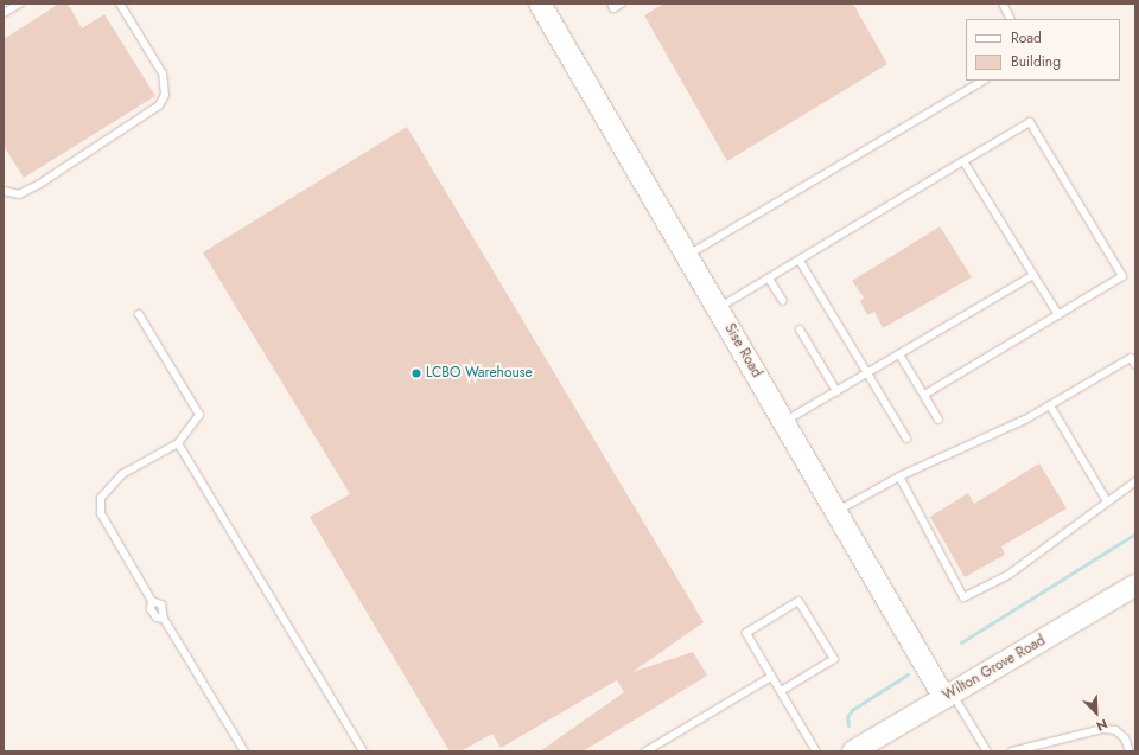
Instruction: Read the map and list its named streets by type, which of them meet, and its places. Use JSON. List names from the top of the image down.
{
  "streets": {
    "street": ["Sise Road", "Wilton Grove Road"]
  },
  "crossings": [
    ["Sise Road", "Wilton Grove Road"]
  ],
  "places": ["LCBO Warehouse"],
  "legend": ["Road", "Building"],
  "north": "bottom right"
}
